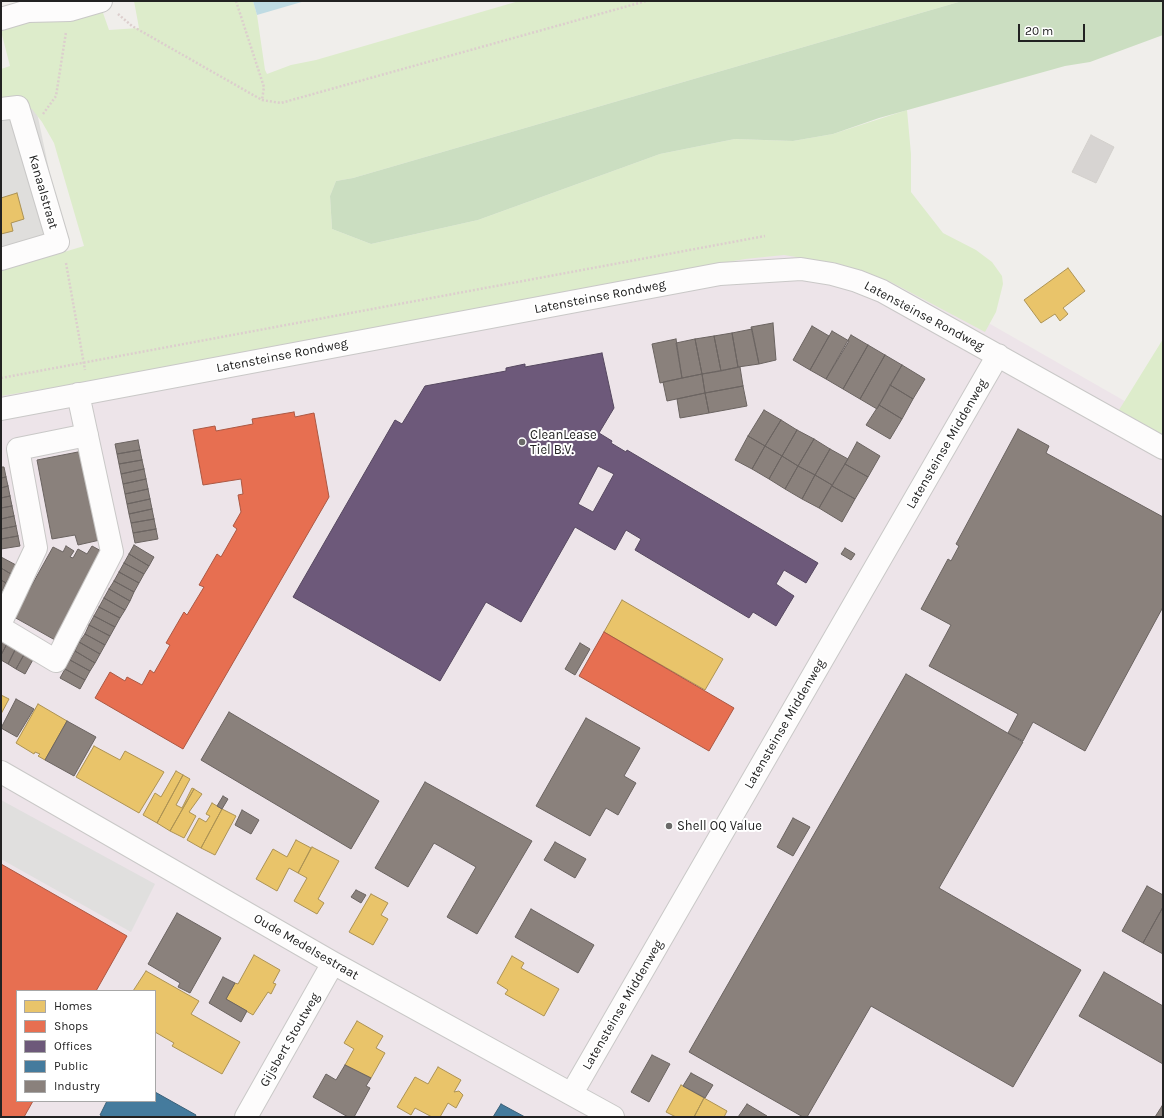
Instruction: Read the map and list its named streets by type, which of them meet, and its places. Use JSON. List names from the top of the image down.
{
  "streets": {
    "street": [
      "Kanaalstraat",
      "Latensteinse Rondweg",
      "Latensteinse Middenweg",
      "Oude Medelsestraat",
      "Gijsbert Stoutweg"
    ]
  },
  "crossings": [
    ["Latensteinse Rondweg", "Latensteinse Middenweg"],
    ["Latensteinse Middenweg", "Oude Medelsestraat"],
    ["Oude Medelsestraat", "Gijsbert Stoutweg"]
  ],
  "places": ["CleanLease Tiel B.V.", "Shell OQ Value"],
  "legend": [
    "Homes",
    "Shops",
    "Offices",
    "Public",
    "Industry"
  ],
  "scale_bar": "20 m"
}
